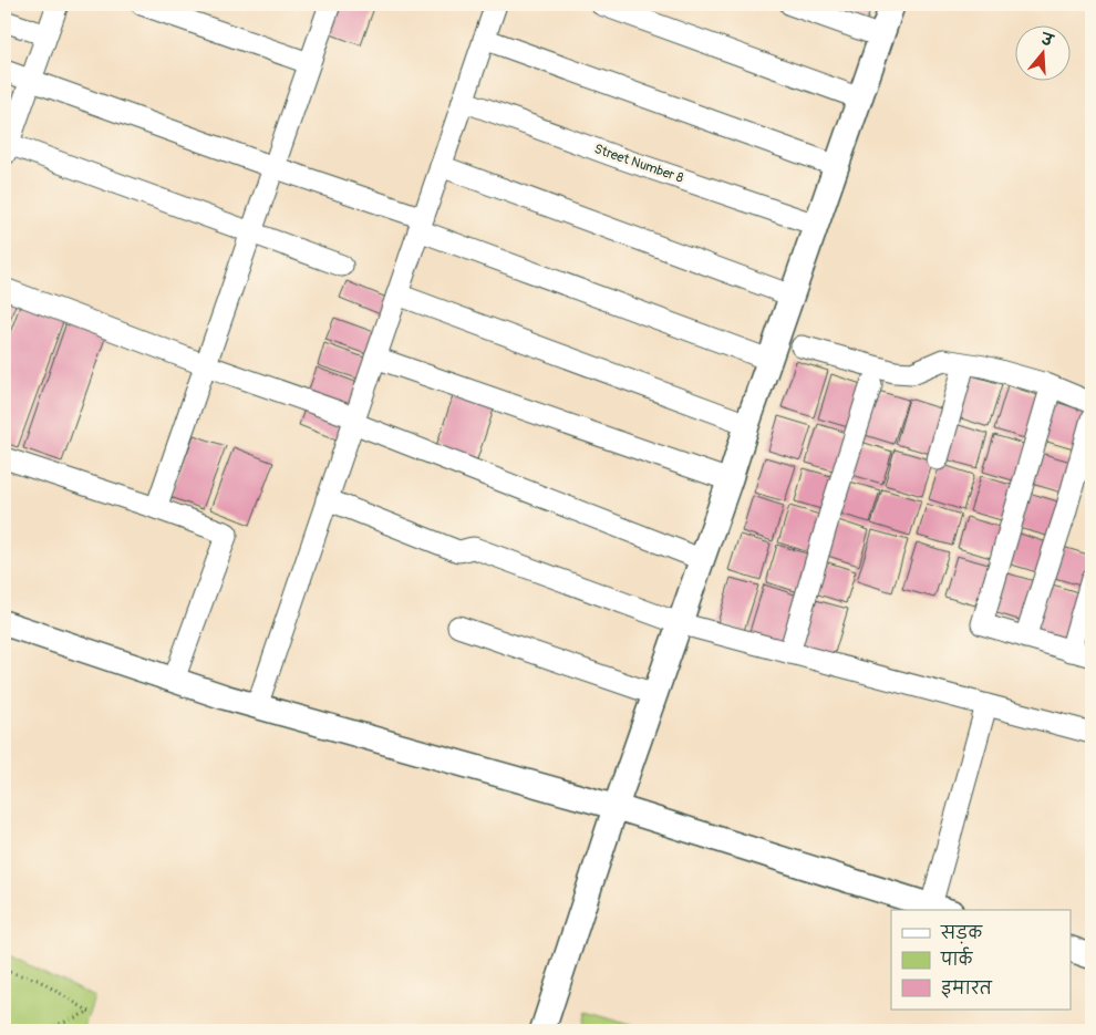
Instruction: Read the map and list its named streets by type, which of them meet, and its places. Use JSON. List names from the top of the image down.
{
  "streets": {
    "street": ["Street Number 8"]
  },
  "legend": ["सड़क", "पार्क", "इमारत"],
  "north": "top"
}
